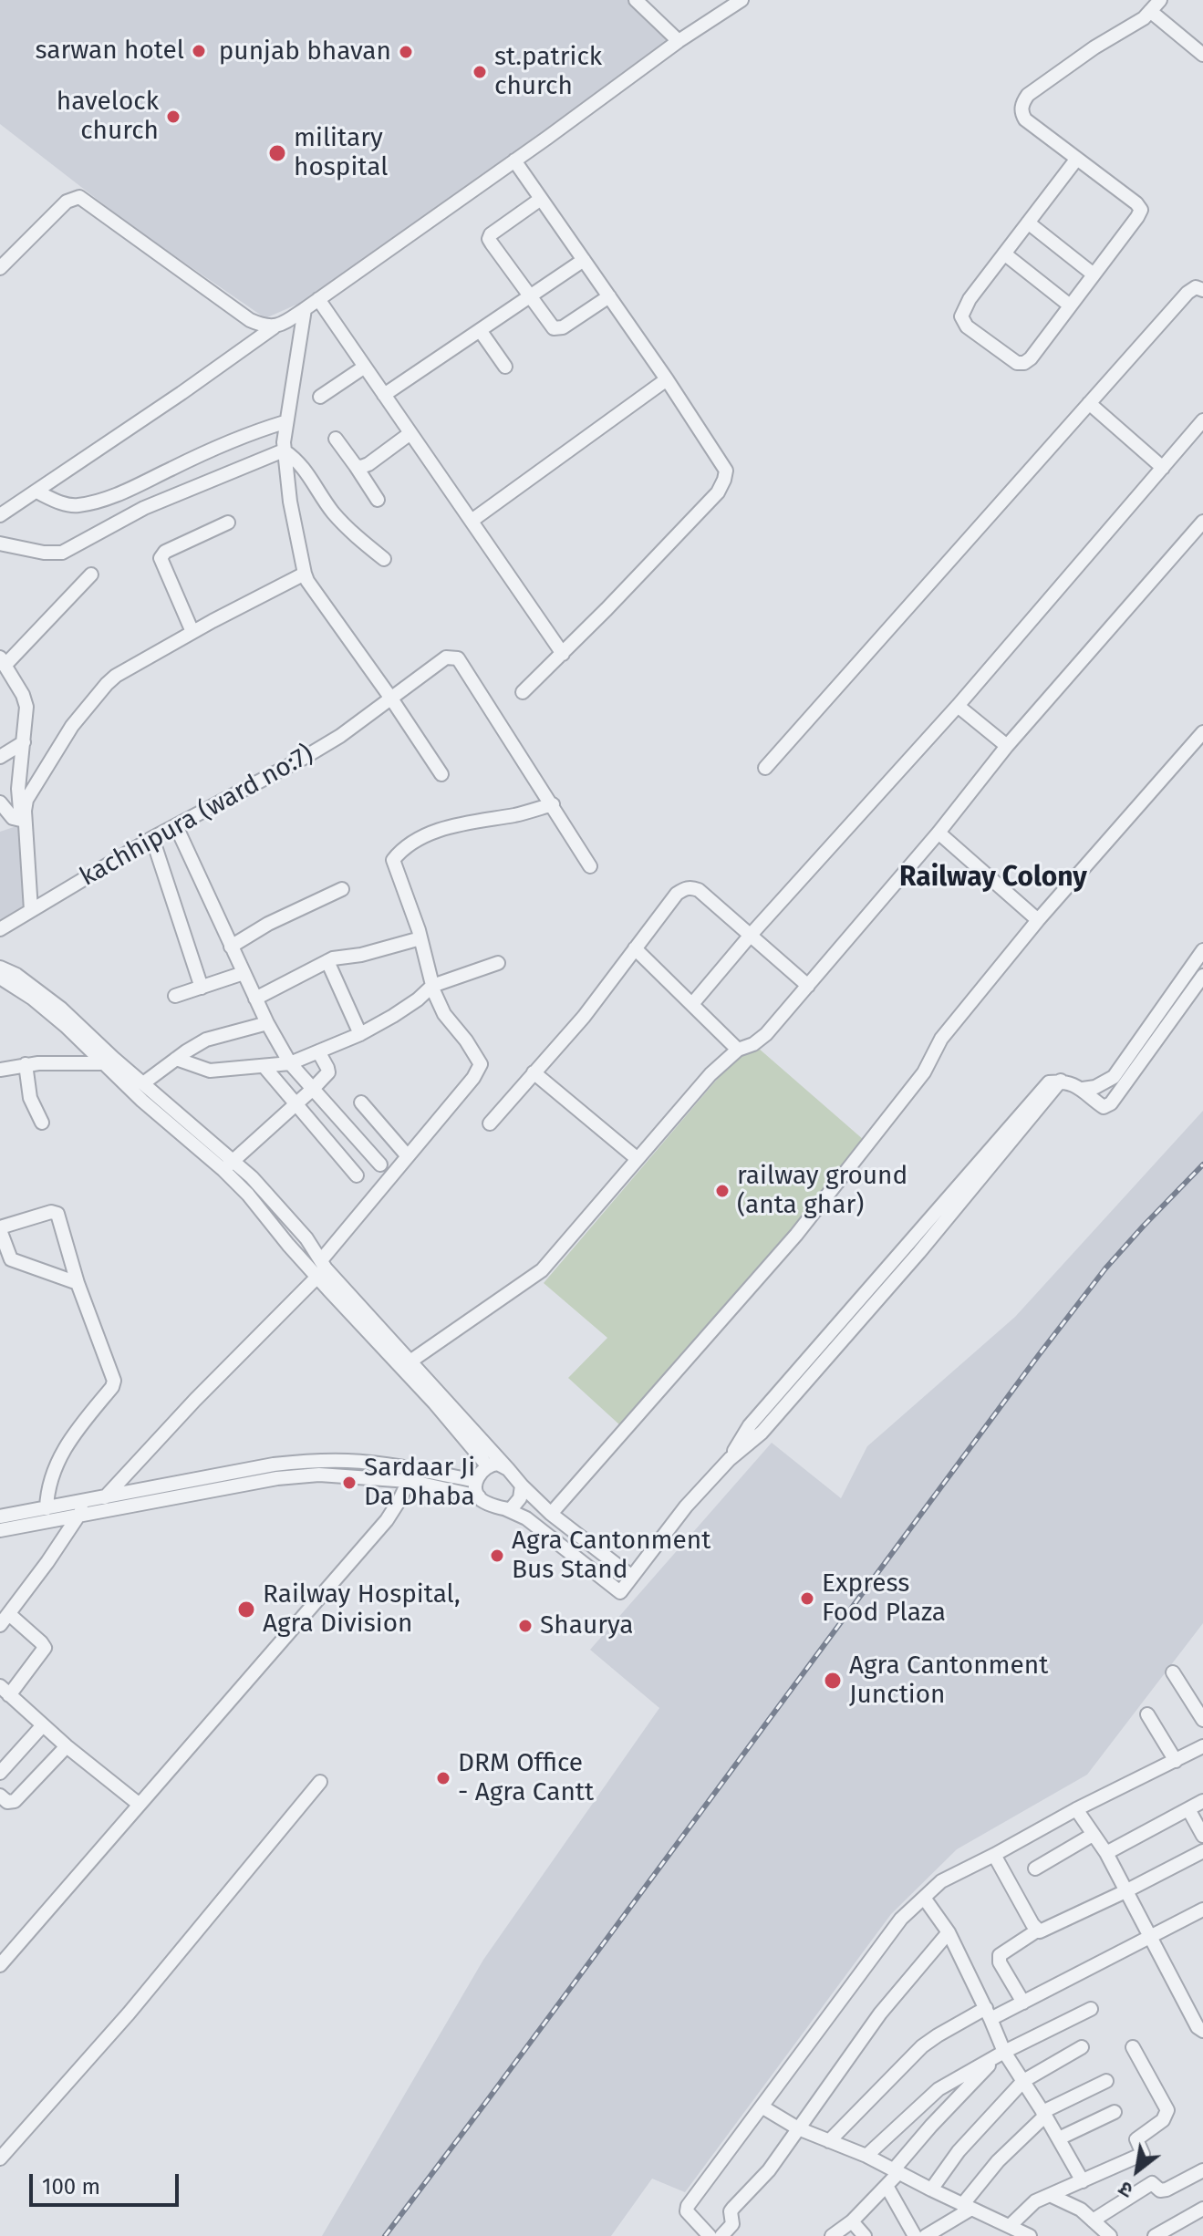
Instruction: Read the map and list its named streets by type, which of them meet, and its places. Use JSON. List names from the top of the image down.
{
  "streets": {
    "street": ["kachhipura (ward no:7)"]
  },
  "districts": ["Railway Colony"],
  "places": [
    "sarwan hotel",
    "punjab bhavan",
    "st.patrick church",
    "havelock church",
    "military hospital",
    "railway ground (anta ghar)",
    "Sardaar Ji Da Dhaba",
    "Agra Cantonment Bus Stand",
    "Express Food Plaza",
    "Railway Hospital, Agra Division",
    "Shaurya",
    "Agra Cantonment Junction",
    "DRM Office - Agra Cantt"
  ],
  "scale_bar": "100 m",
  "north": "bottom left"
}
